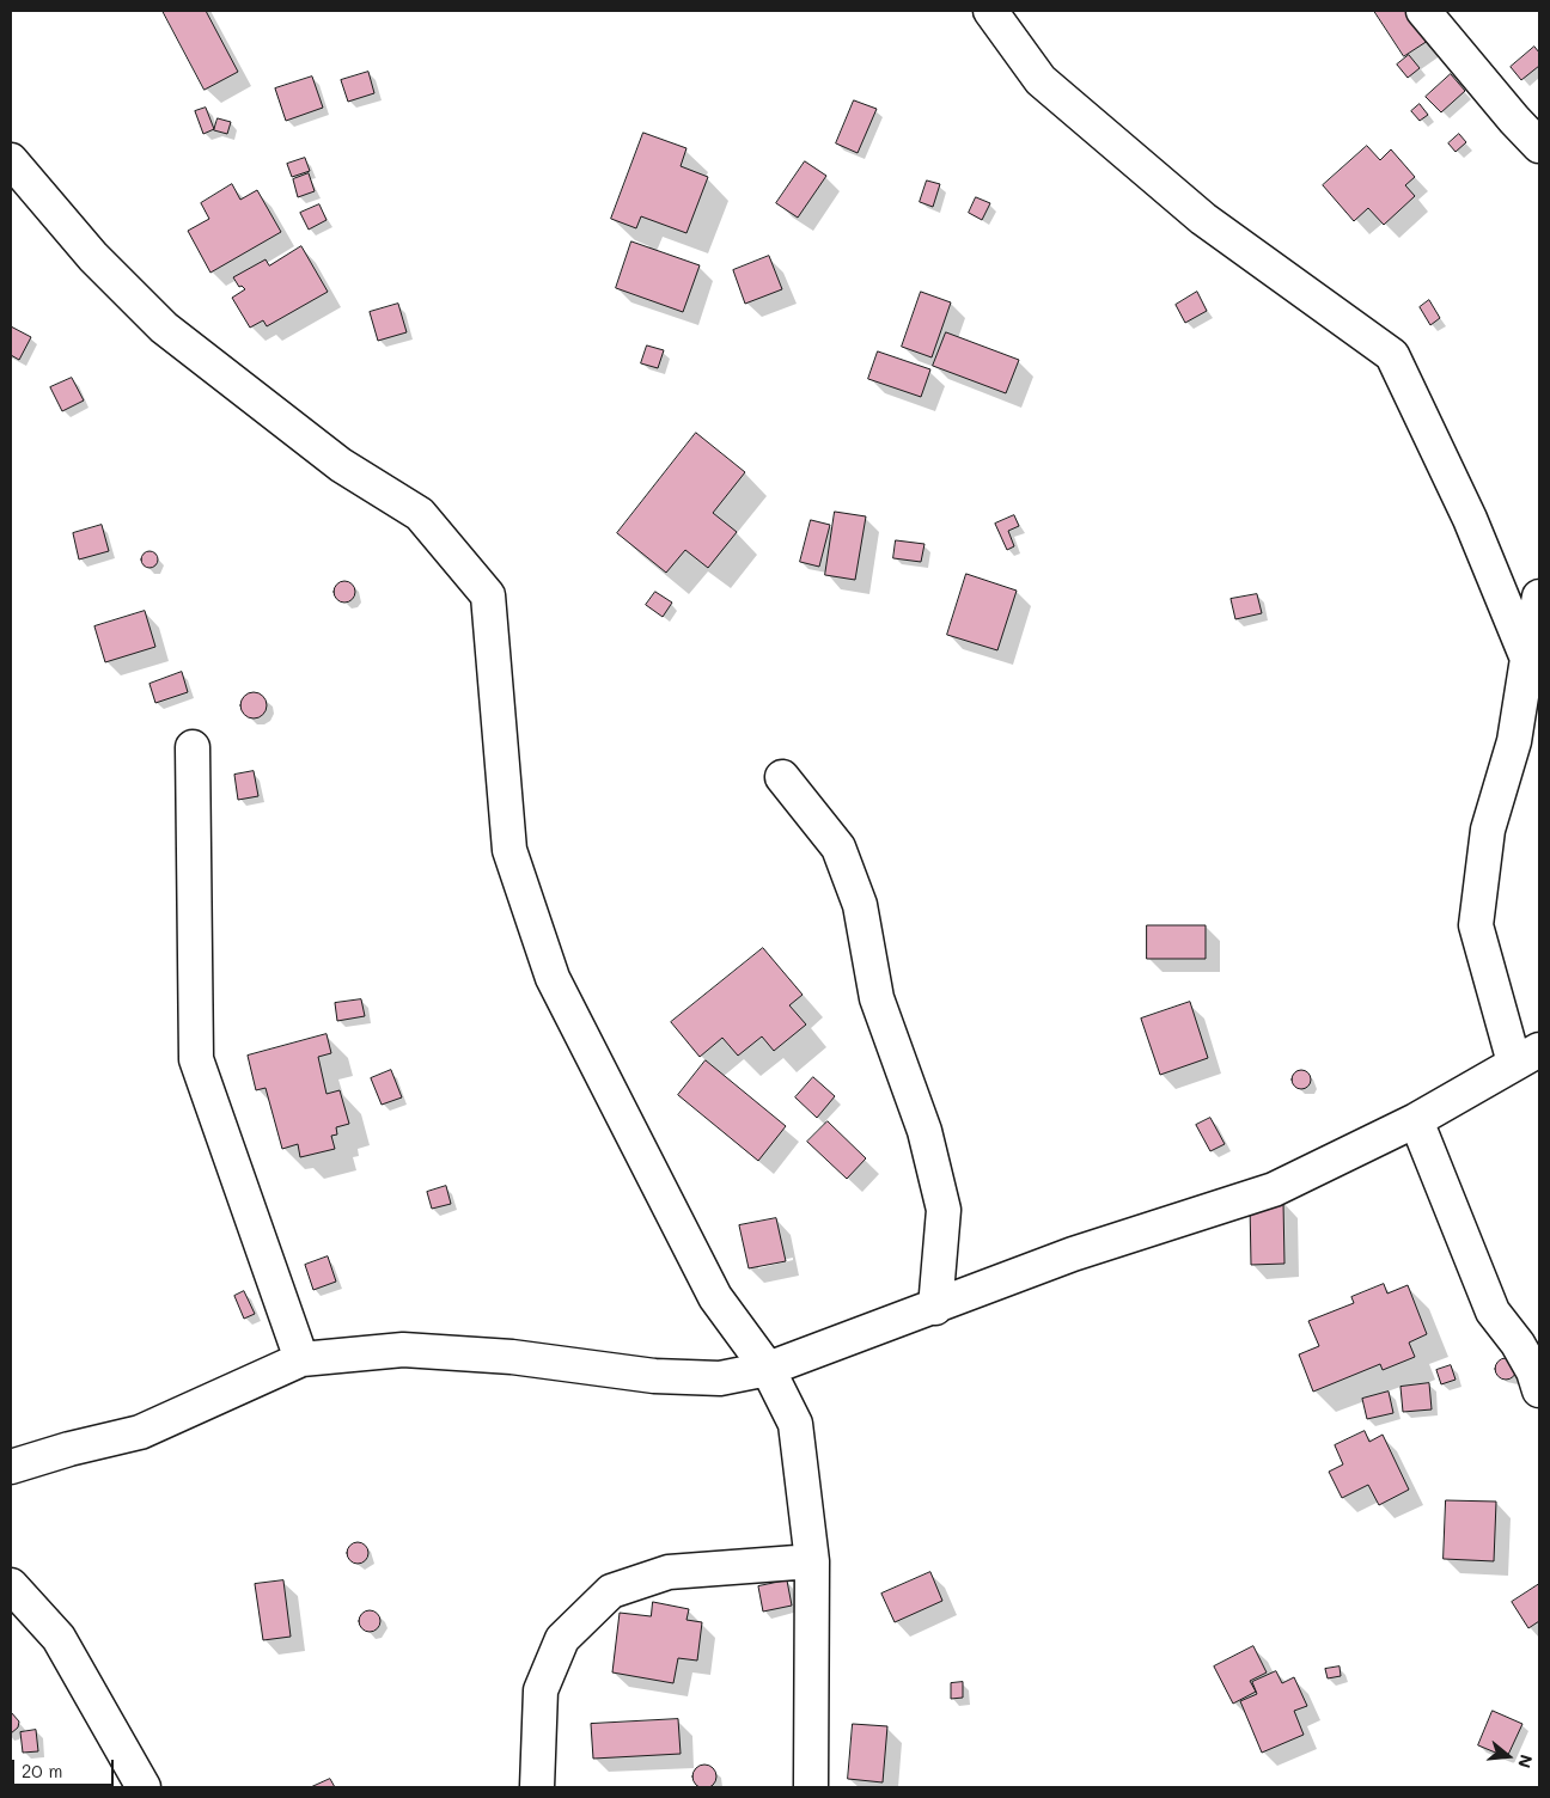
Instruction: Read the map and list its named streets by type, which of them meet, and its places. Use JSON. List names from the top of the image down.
{
  "scale_bar": "20 m",
  "north": "right"
}
